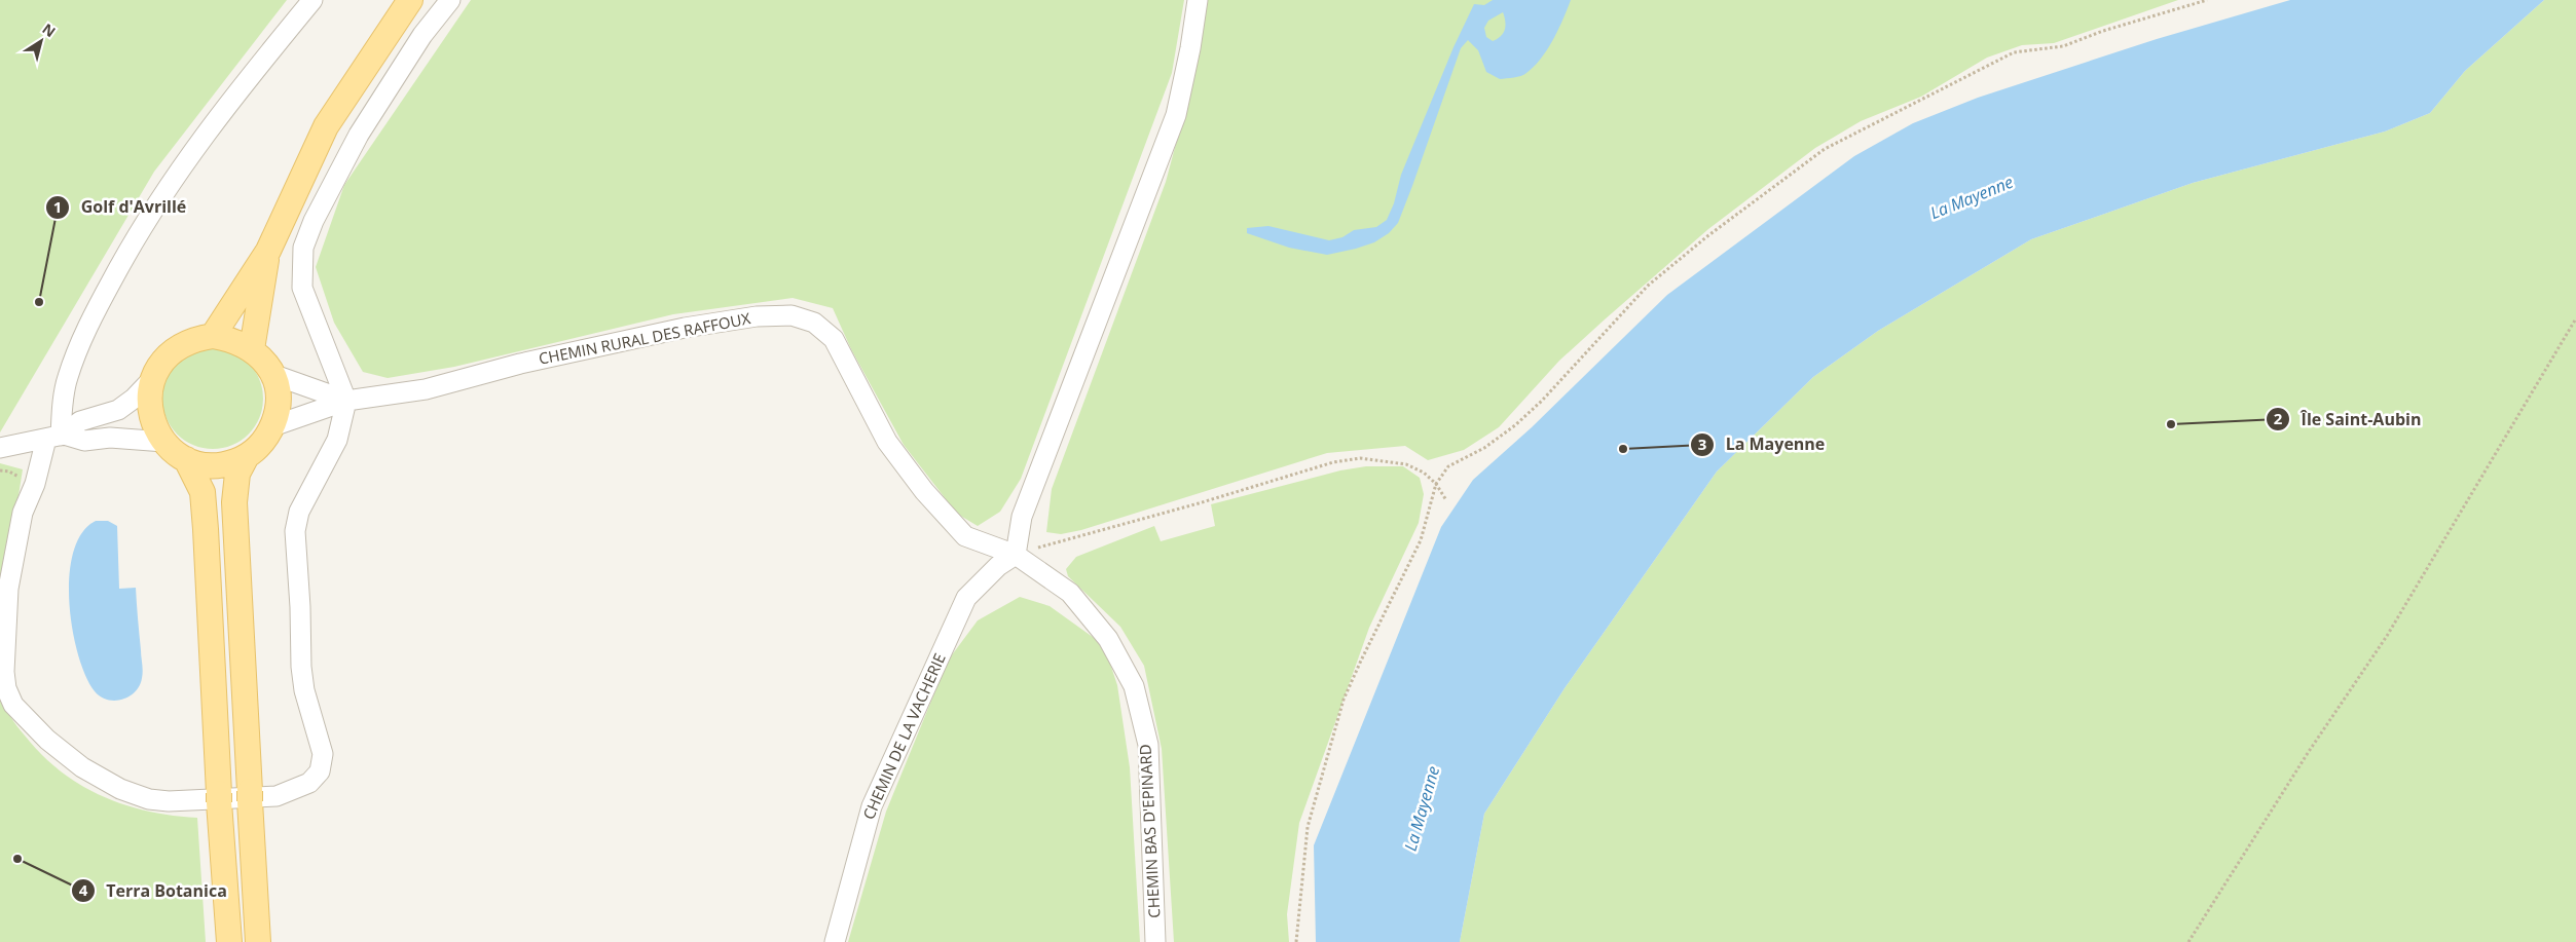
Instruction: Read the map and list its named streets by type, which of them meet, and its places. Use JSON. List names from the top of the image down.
{
  "streets": {
    "street": ["CHEMIN RURAL DES RAFFOUX", "CHEMIN DE LA VACHERIE", "CHEMIN BAS D'EPINARD"]
  },
  "crossings": [
    ["CHEMIN RURAL DES RAFFOUX", "CHEMIN DE LA VACHERIE"],
    ["CHEMIN RURAL DES RAFFOUX", "CHEMIN BAS D'EPINARD"],
    ["CHEMIN DE LA VACHERIE", "CHEMIN BAS D'EPINARD"]
  ],
  "water": ["La Mayenne"],
  "places": [
    "Golf d'Avrillé",
    "Île Saint-Aubin",
    "La Mayenne",
    "Terra Botanica"
  ],
  "north": "top right"
}
